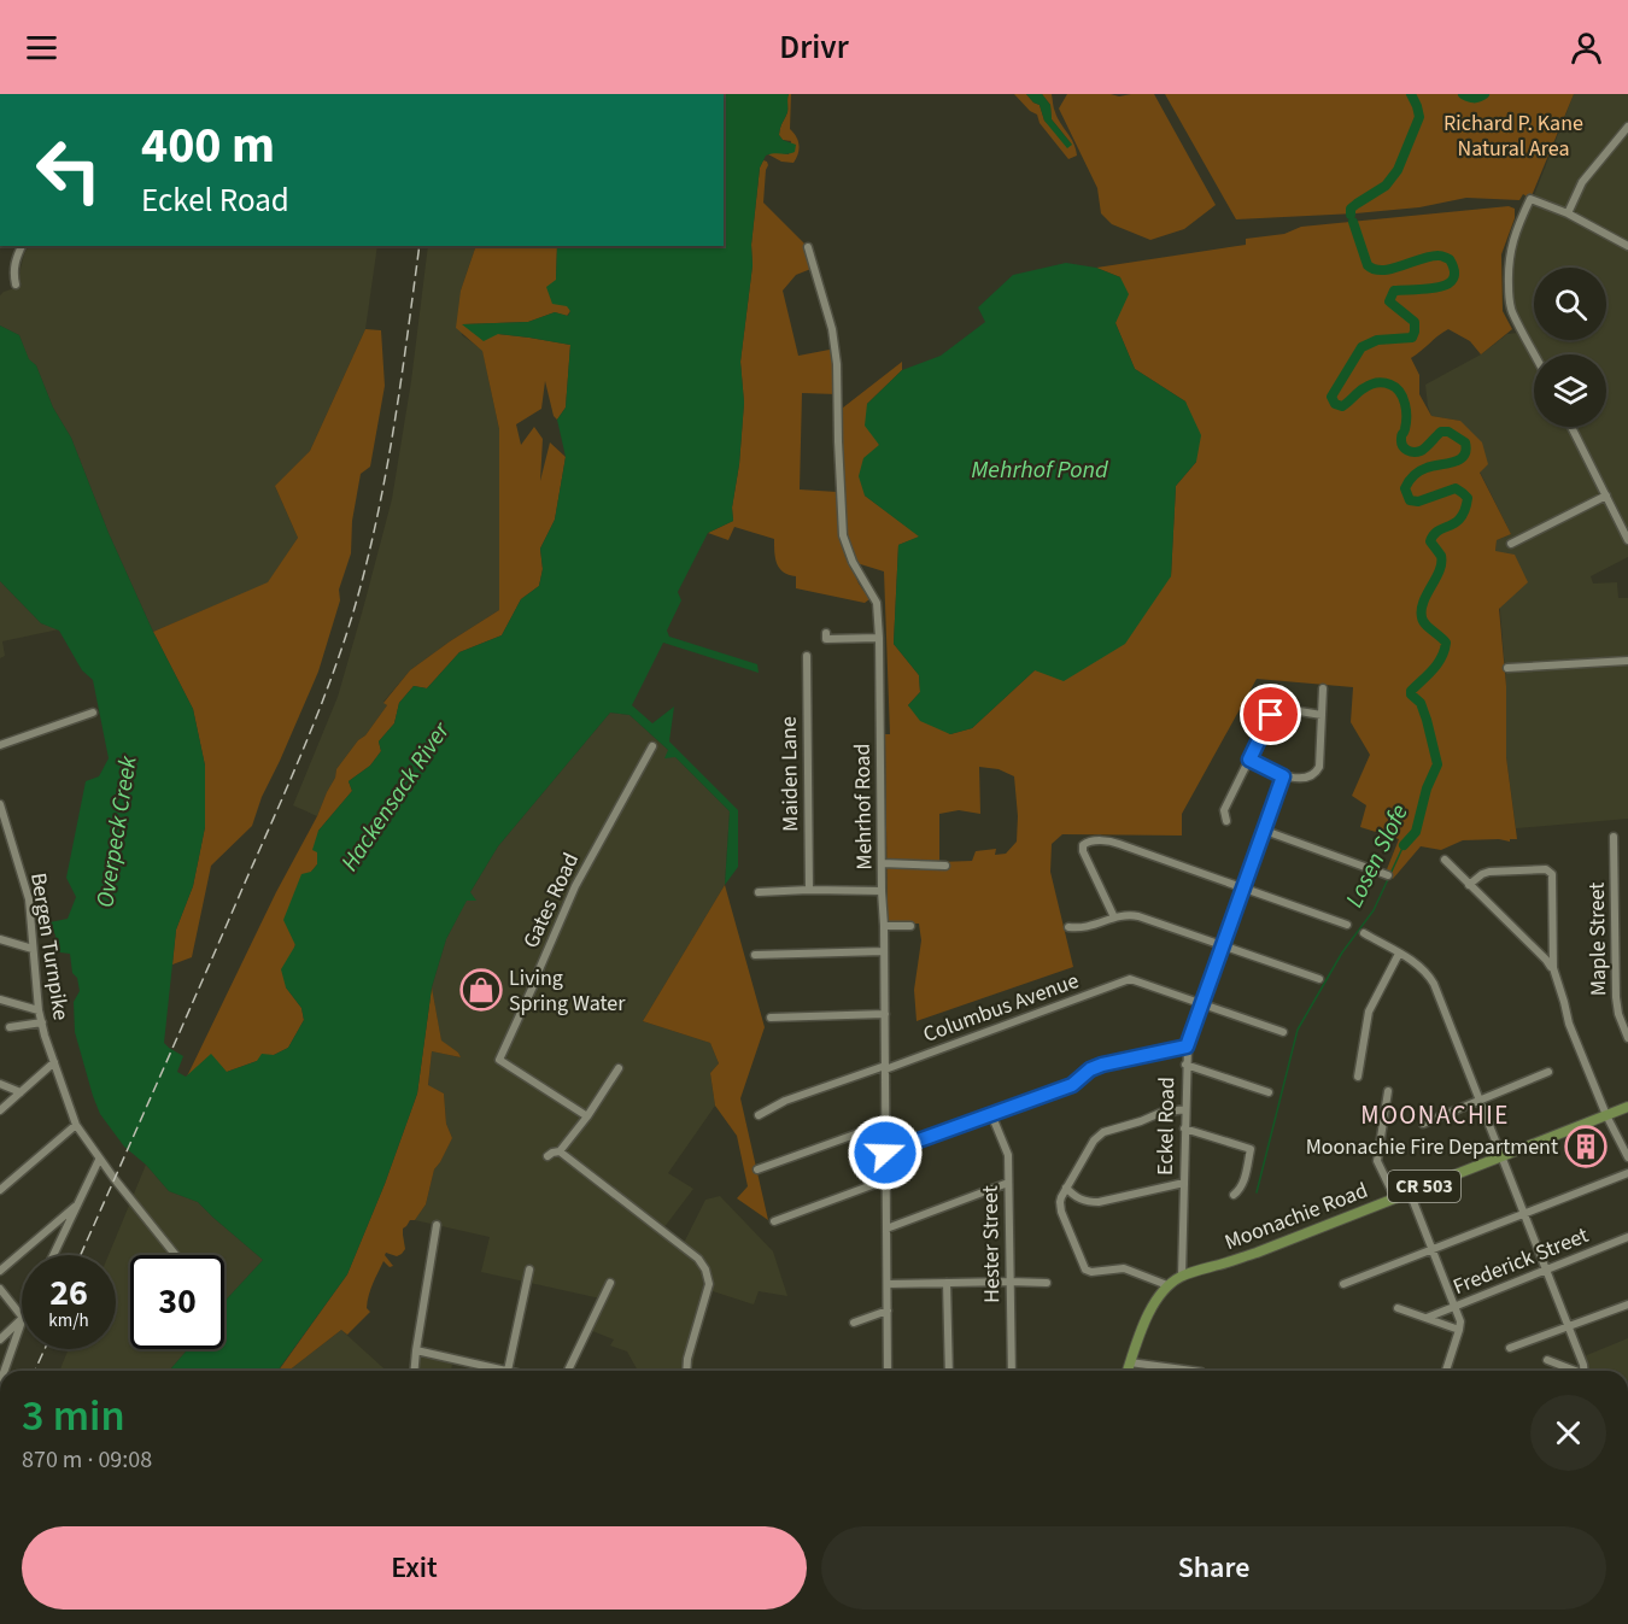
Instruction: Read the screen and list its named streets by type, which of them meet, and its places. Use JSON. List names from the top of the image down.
{
  "streets": {
    "main road": ["CR 503", "Moonachie Road"],
    "street": [
      "Maiden Lane",
      "Mehrhof Road",
      "Gates Road",
      "Maple Street",
      "Bergen Turnpike",
      "Columbus Avenue",
      "Eckel Road",
      "Hester Street",
      "Frederick Street"
    ]
  },
  "crossings": [
    ["Mehrhof Road", "Columbus Avenue"],
    ["Columbus Avenue", "Eckel Road"],
    ["Eckel Road", "CR 503"],
    ["Eckel Road", "Moonachie Road"],
    ["CR 503", "Moonachie Road"]
  ],
  "districts": ["MOONACHIE"],
  "water": [
    "Mehrhof Pond",
    "Hackensack River",
    "Overpeck Creek",
    "Losen Slofe"
  ],
  "parks": ["Richard P. Kane Natural Area"],
  "places": {
    "shop": ["Living Spring Water"],
    "building": ["Moonachie Fire Department"]
  },
  "page": {
    "header": "Drivr",
    "turn": ["400 m", "Eckel Road"],
    "speed": "26 km/h",
    "limit": "30",
    "heading": ["3 min", "870 m · 09:08"],
    "buttons": ["Exit", "Share"]
  }
}
